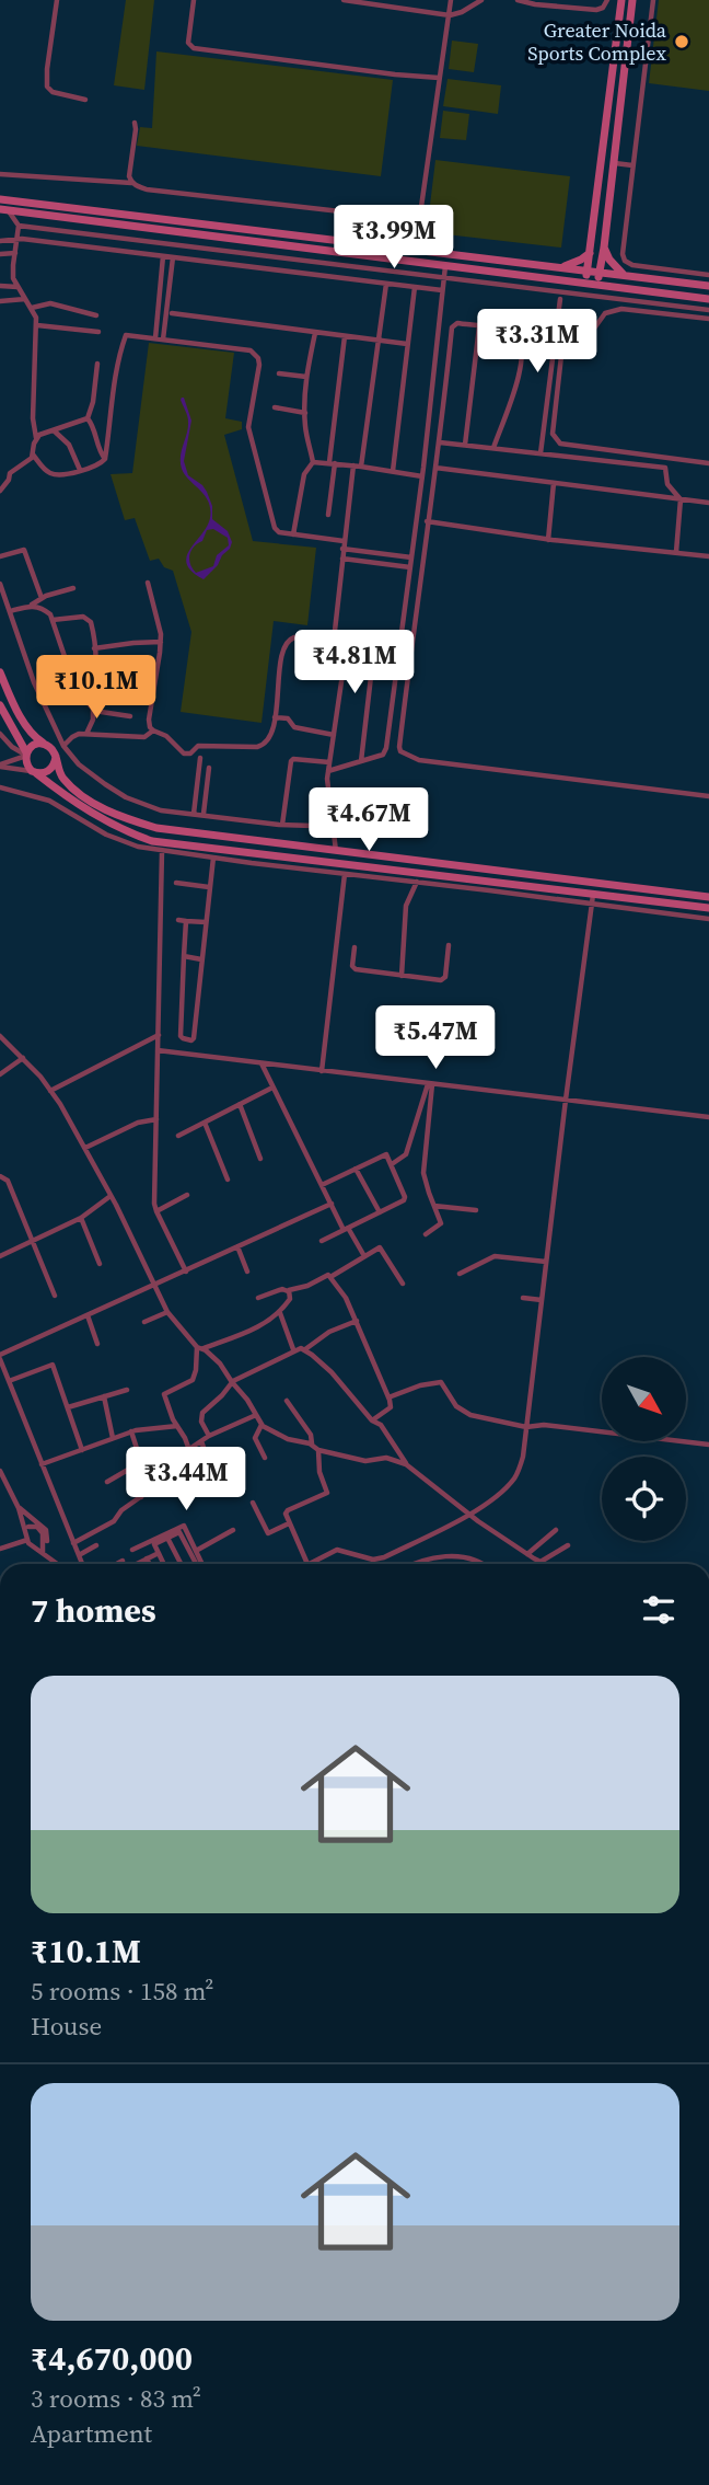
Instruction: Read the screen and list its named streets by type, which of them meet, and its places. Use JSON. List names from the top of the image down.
{
  "places": ["Greater Noida Sports Complex"],
  "north": "bottom right",
  "page": {
    "price": [
      "₹3.99M",
      "₹3.31M",
      "₹4.81M",
      "₹10.1M",
      "₹4.67M",
      "₹5.47M",
      "₹3.44M"
    ],
    "heading": "7 homes",
    "list": [
      {
        "name": "₹10.1M",
        "note": "5 rooms · 158 m² · House"
      },
      {
        "name": "₹4,670,000",
        "note": "3 rooms · 83 m² · Apartment"
      }
    ]
  }
}
